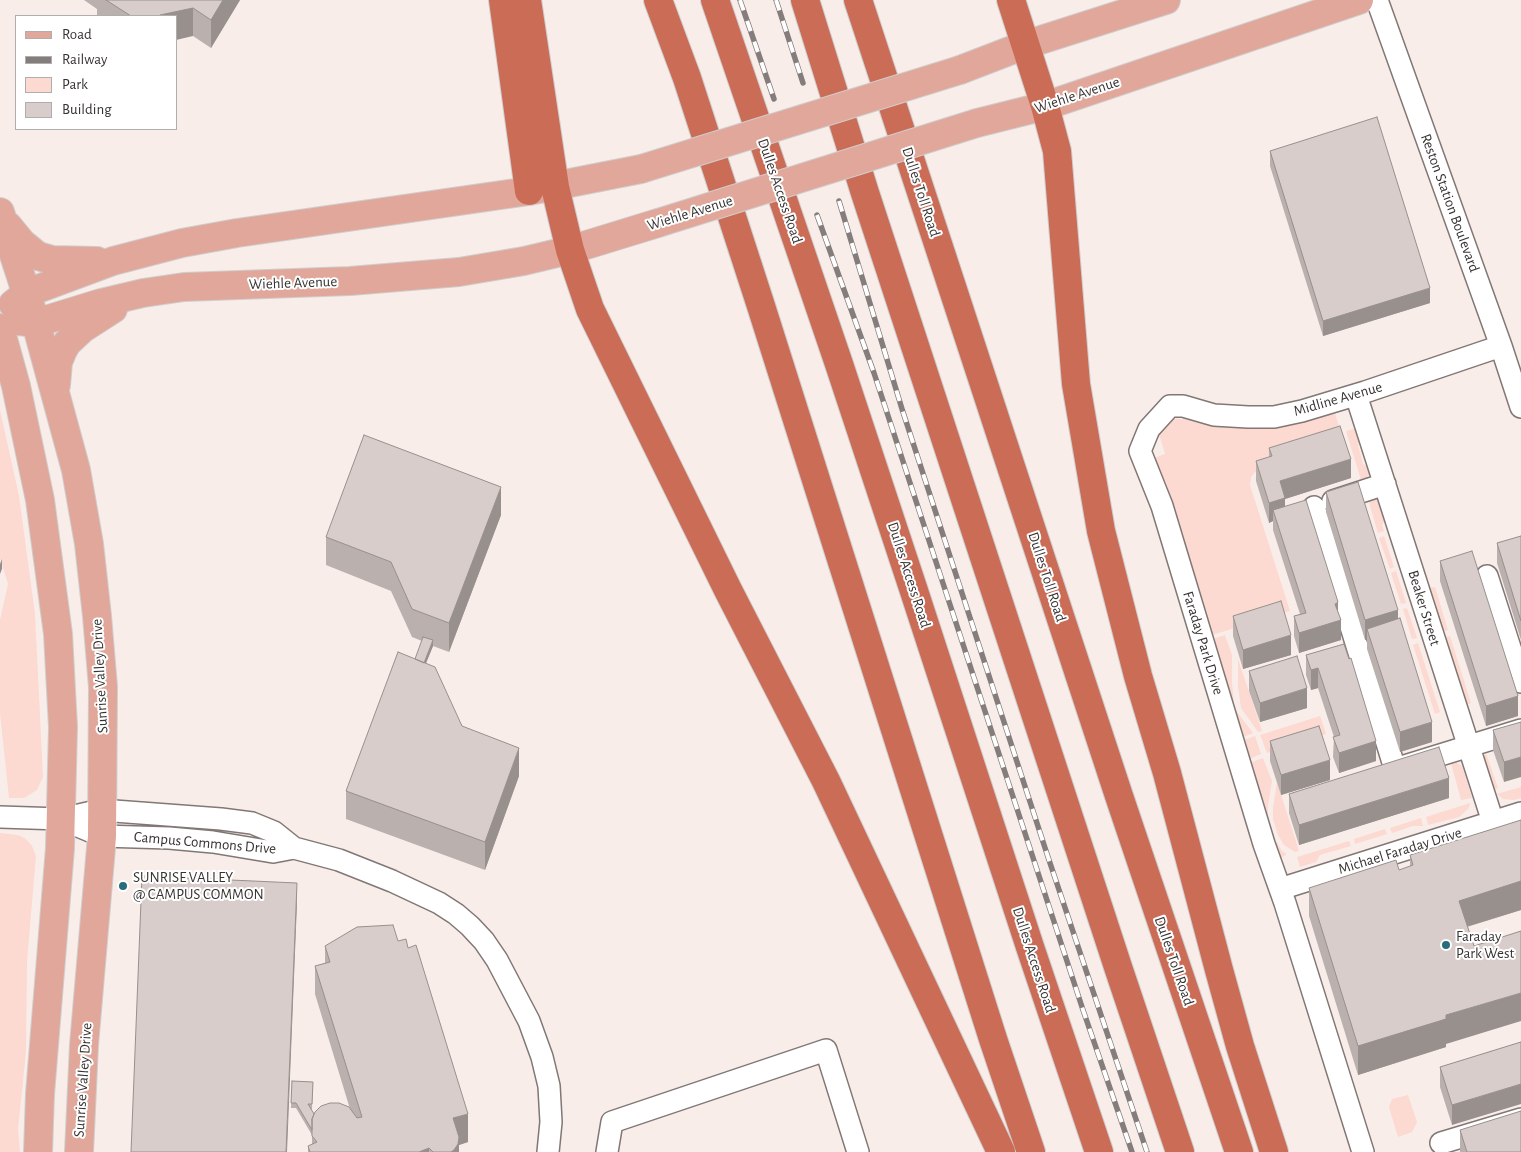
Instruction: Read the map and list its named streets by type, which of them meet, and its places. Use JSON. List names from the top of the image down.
{
  "streets": {
    "highway": ["Dulles Access Road", "Dulles Toll Road"],
    "main road": ["Wiehle Avenue", "Sunrise Valley Drive"],
    "street": [
      "Reston Station Boulevard",
      "Midline Avenue",
      "Beaker Street",
      "Faraday Park Drive",
      "Campus Commons Drive",
      "Michael Faraday Drive"
    ]
  },
  "crossings": [
    ["Wiehle Avenue", "Sunrise Valley Drive"],
    ["Reston Station Boulevard", "Midline Avenue"],
    ["Midline Avenue", "Beaker Street"],
    ["Midline Avenue", "Faraday Park Drive"],
    ["Beaker Street", "Michael Faraday Drive"],
    ["Faraday Park Drive", "Michael Faraday Drive"],
    ["Sunrise Valley Drive", "Campus Commons Drive"]
  ],
  "places": ["SUNRISE VALLEY @ CAMPUS COMMON", "Faraday Park West"],
  "legend": [
    "Road",
    "Railway",
    "Park",
    "Building"
  ]
}
